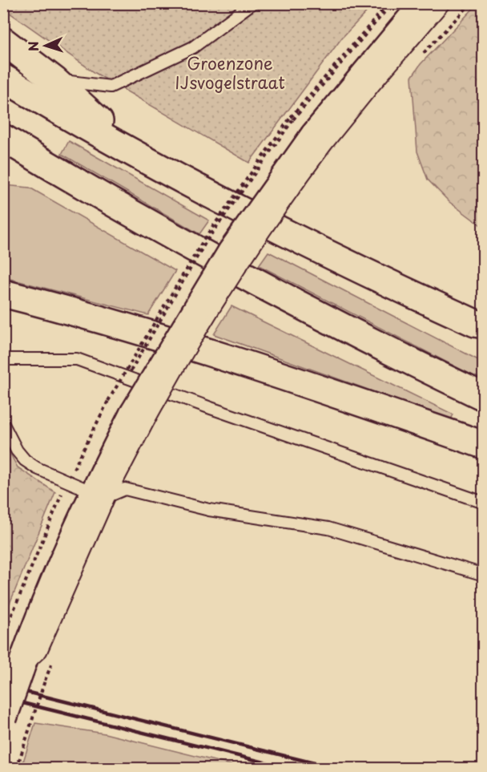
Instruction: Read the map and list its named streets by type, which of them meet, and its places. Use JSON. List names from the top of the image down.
{
  "parks": ["Groenzone IJsvogelstraat"],
  "north": "left"
}
